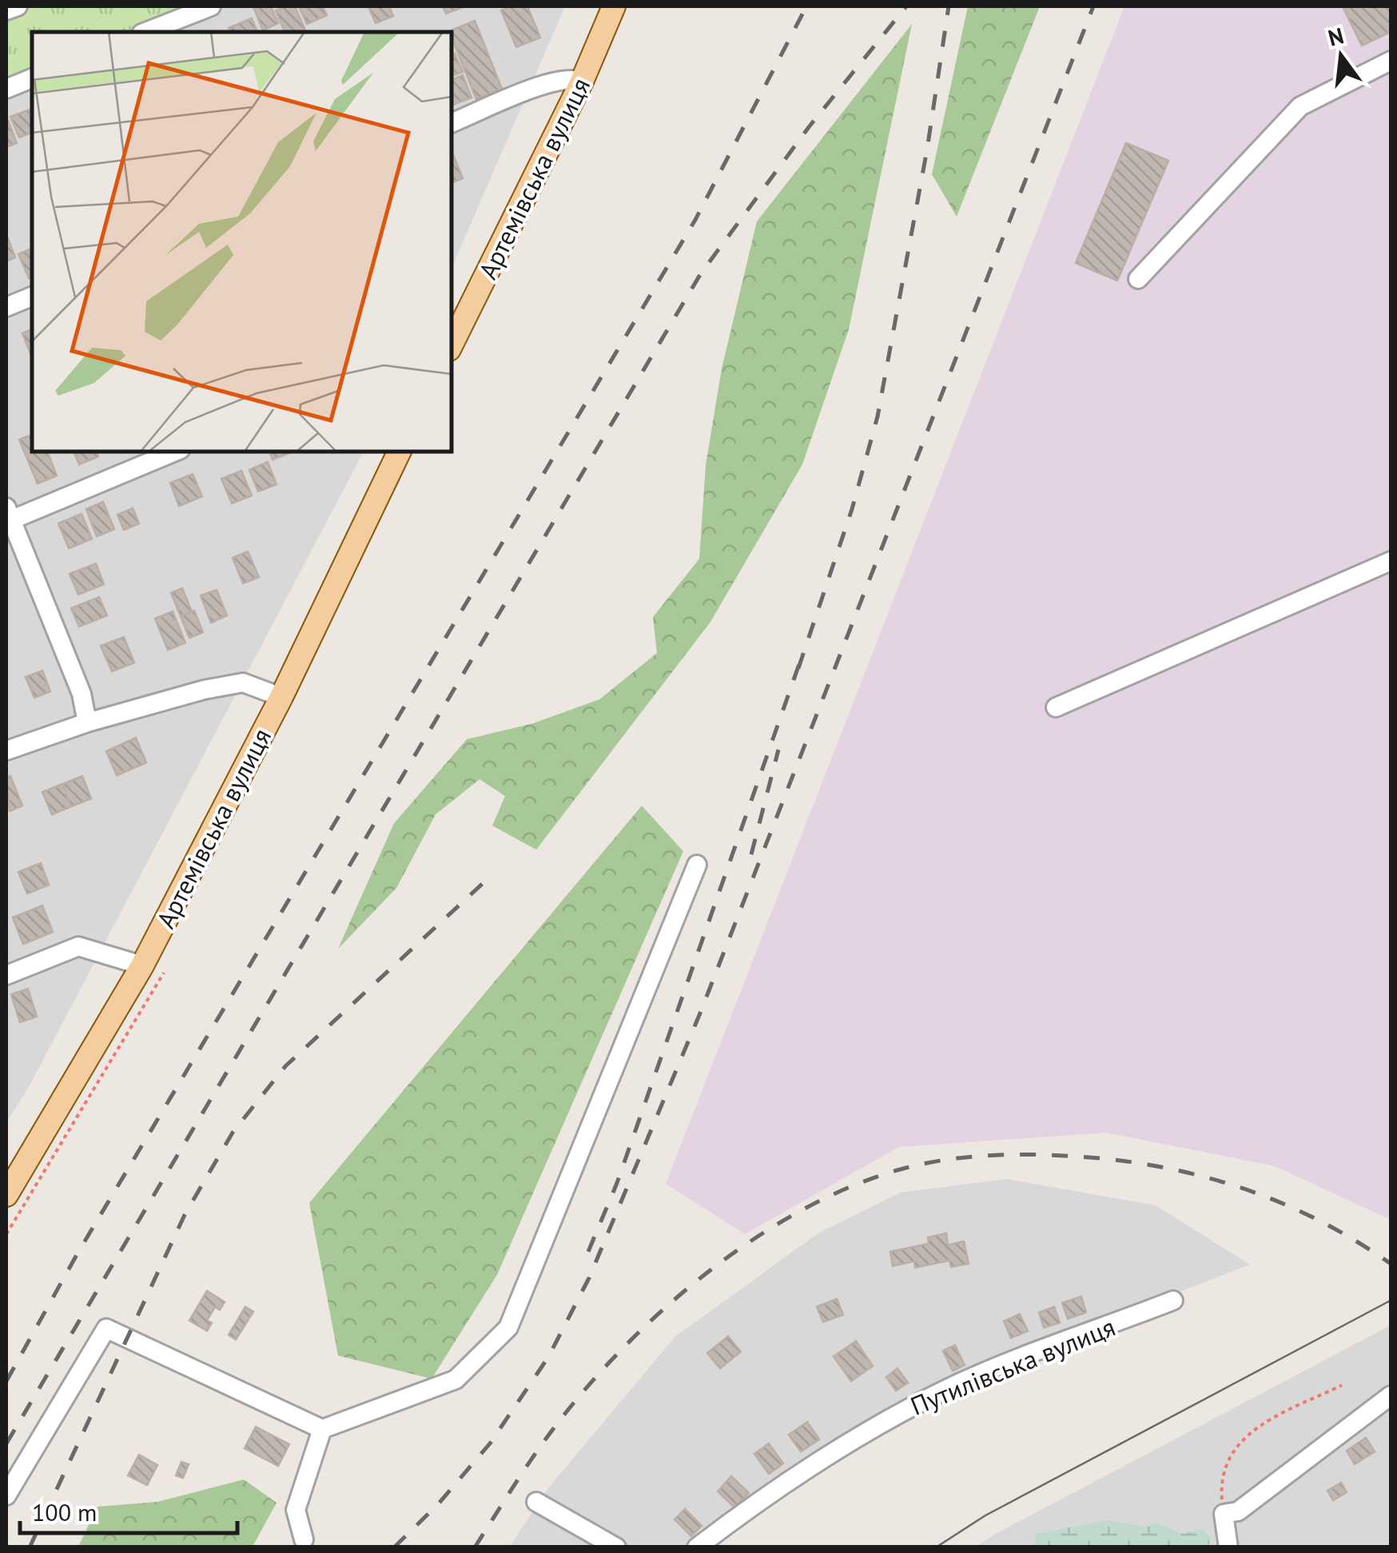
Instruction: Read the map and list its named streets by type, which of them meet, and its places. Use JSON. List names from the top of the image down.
{
  "streets": {
    "main road": ["Артемівська вулиця"],
    "street": ["Путилівська вулиця"]
  },
  "scale_bar": "100 m",
  "north": "top"
}
